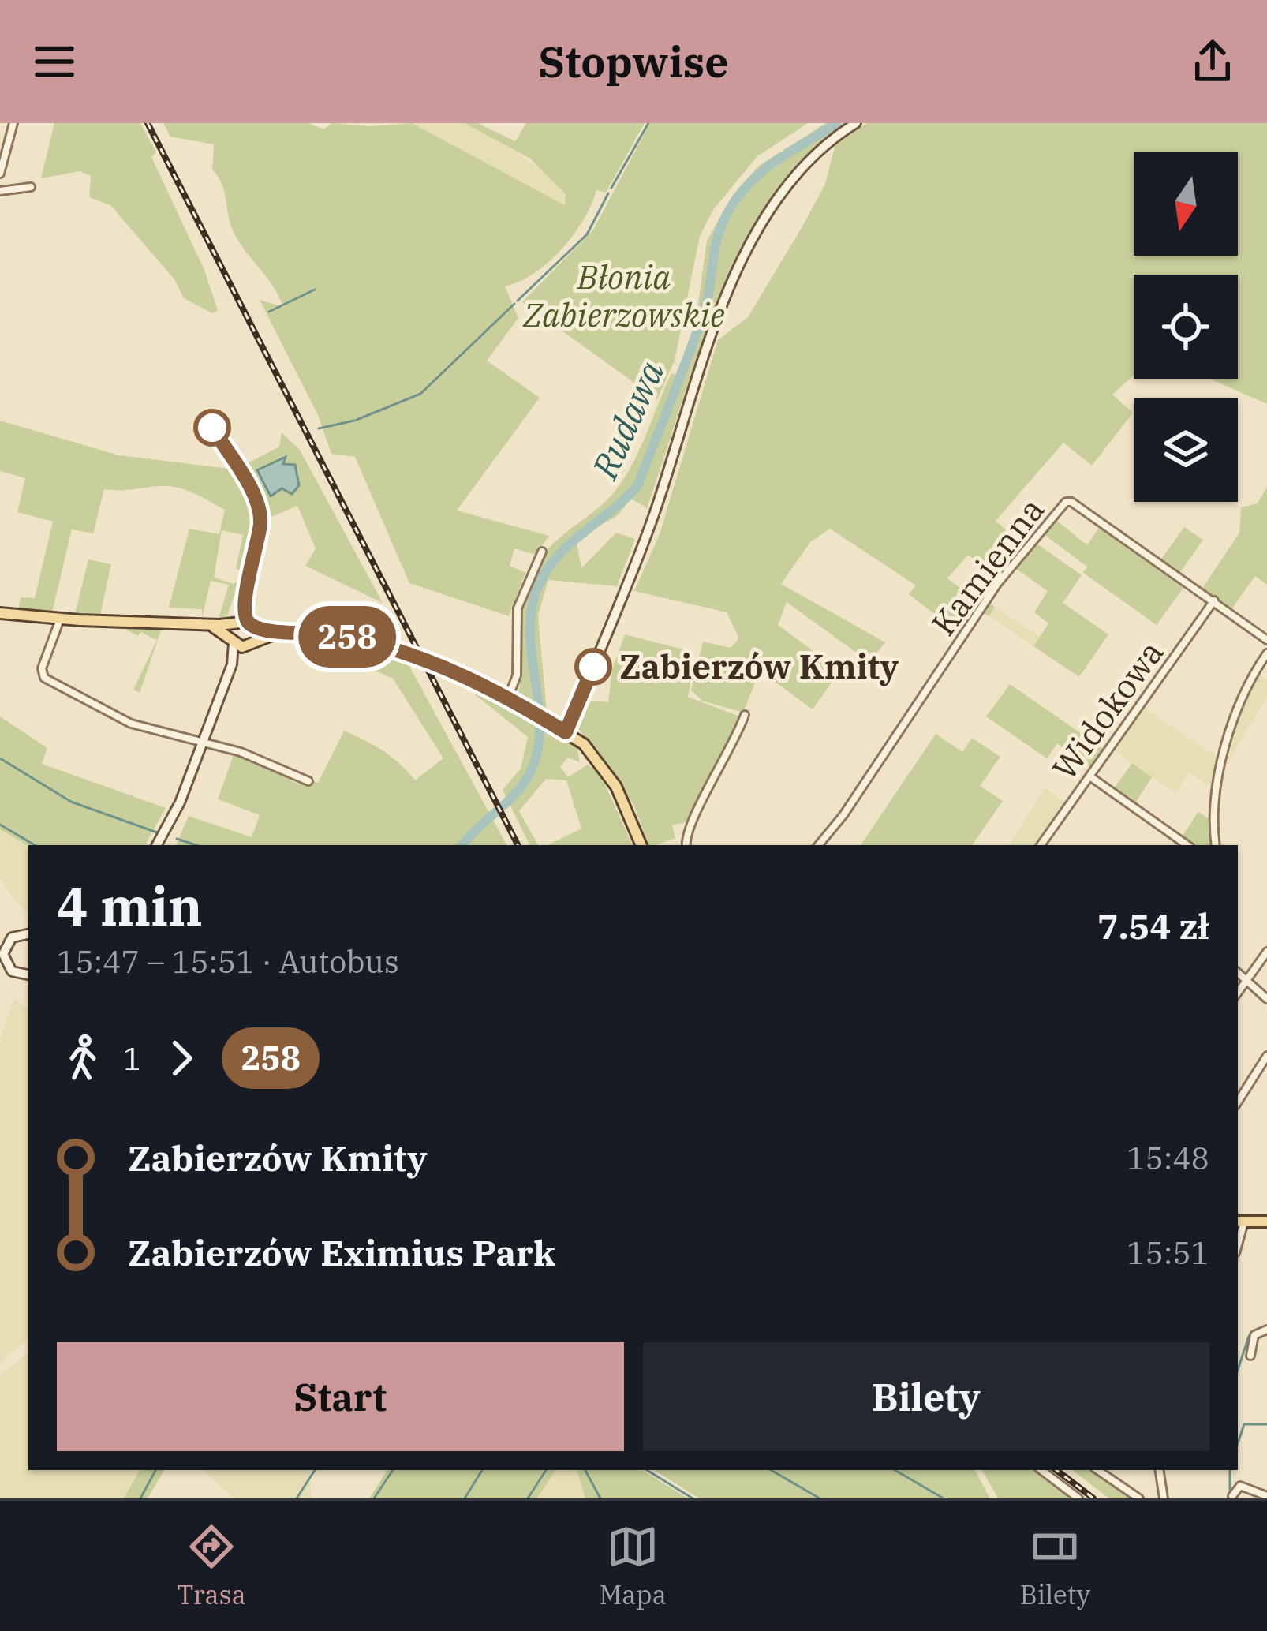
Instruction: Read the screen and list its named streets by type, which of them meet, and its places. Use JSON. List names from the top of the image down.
{
  "streets": {
    "street": ["Kamienna", "Widokowa"]
  },
  "crossings": [
    ["Kamienna", "Widokowa"]
  ],
  "water": ["Rudawa"],
  "parks": ["Błonia Zabierzowskie"],
  "places": ["Zabierzów Kmity"],
  "lines": ["bus line 258"],
  "north": "bottom",
  "page": {
    "header": "Stopwise",
    "on_map": "258",
    "heading": ["4 min", "15:47 – 15:51 · Autobus", "7.54 zł"],
    "legs": ["1", "258"],
    "list": [
      {
        "name": "Zabierzów Kmity",
        "value": "15:48"
      },
      {
        "name": "Zabierzów Eximius Park",
        "value": "15:51"
      }
    ],
    "buttons": ["Start", "Bilety"],
    "tabs": ["Trasa", "Mapa", "Bilety"]
  }
}
